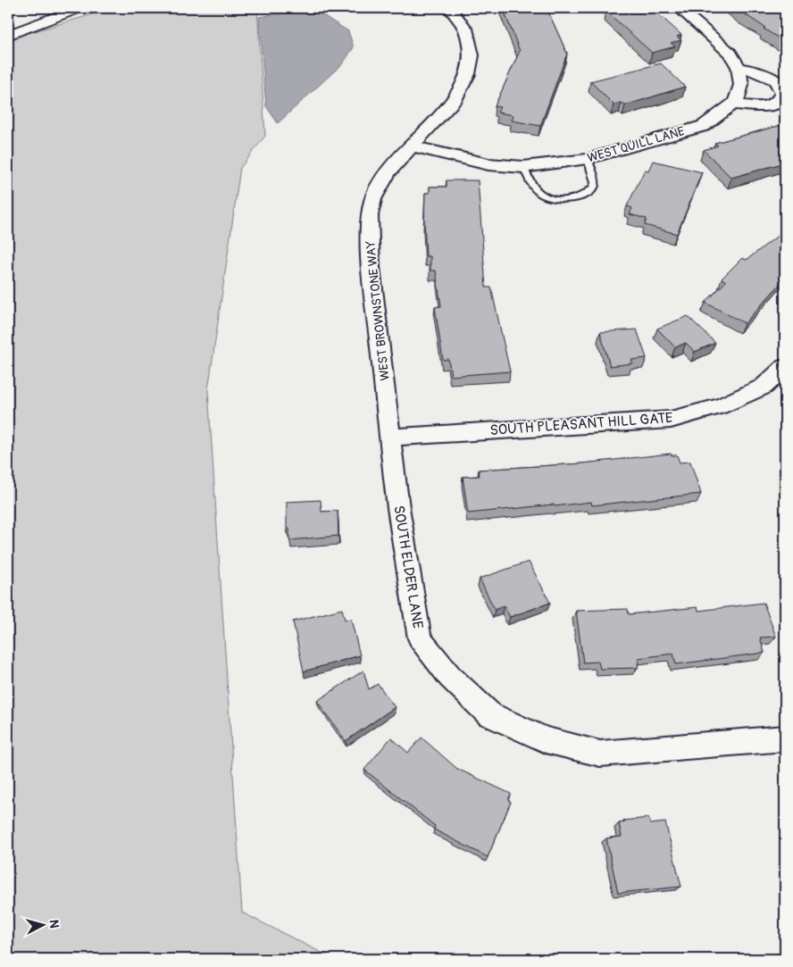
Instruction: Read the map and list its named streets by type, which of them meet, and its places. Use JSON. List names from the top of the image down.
{
  "streets": {
    "street": [
      "WEST QUILL LANE",
      "WEST BROWNSTONE WAY",
      "SOUTH PLEASANT HILL GATE",
      "SOUTH ELDER LANE"
    ]
  },
  "crossings": [
    ["WEST QUILL LANE", "WEST BROWNSTONE WAY"],
    ["WEST BROWNSTONE WAY", "SOUTH PLEASANT HILL GATE"],
    ["WEST BROWNSTONE WAY", "SOUTH ELDER LANE"],
    ["SOUTH PLEASANT HILL GATE", "SOUTH ELDER LANE"]
  ],
  "north": "right"
}
